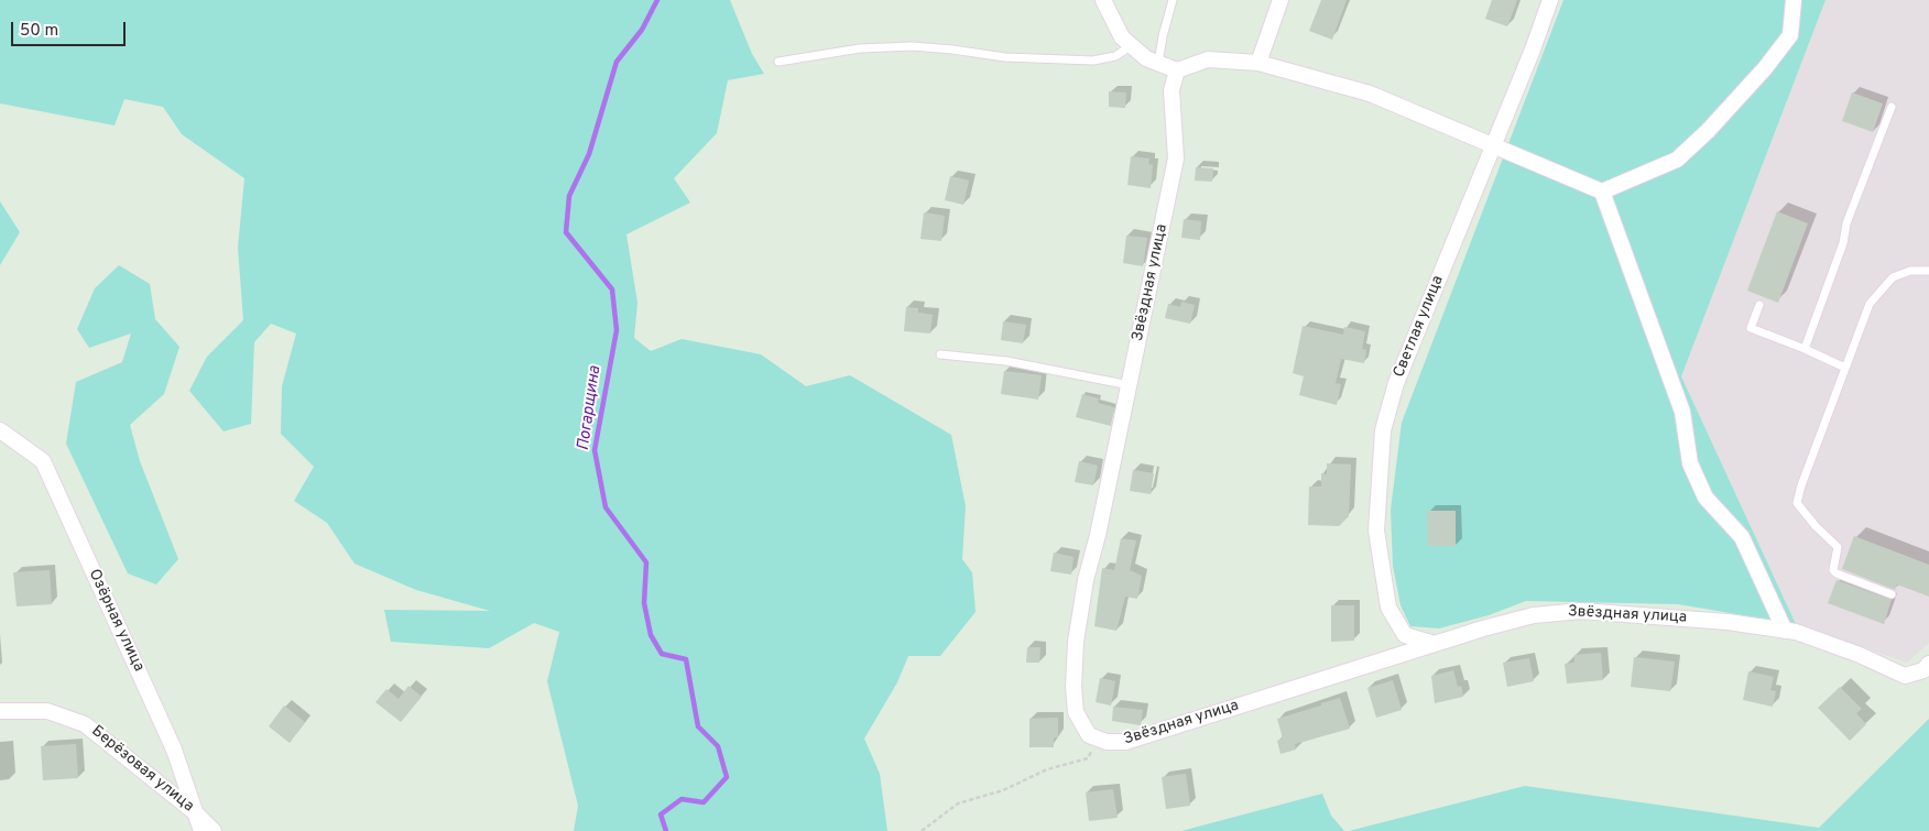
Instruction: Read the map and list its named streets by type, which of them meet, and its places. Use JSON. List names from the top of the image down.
{
  "streets": {
    "street": [
      "Звёздная улица",
      "Светлая улица",
      "Озёрная улица",
      "Берёзовая улица"
    ]
  },
  "crossings": [
    ["Звёздная улица", "Светлая улица"],
    ["Озёрная улица", "Берёзовая улица"]
  ],
  "water": ["Погарщина"],
  "scale_bar": "50 m"
}
